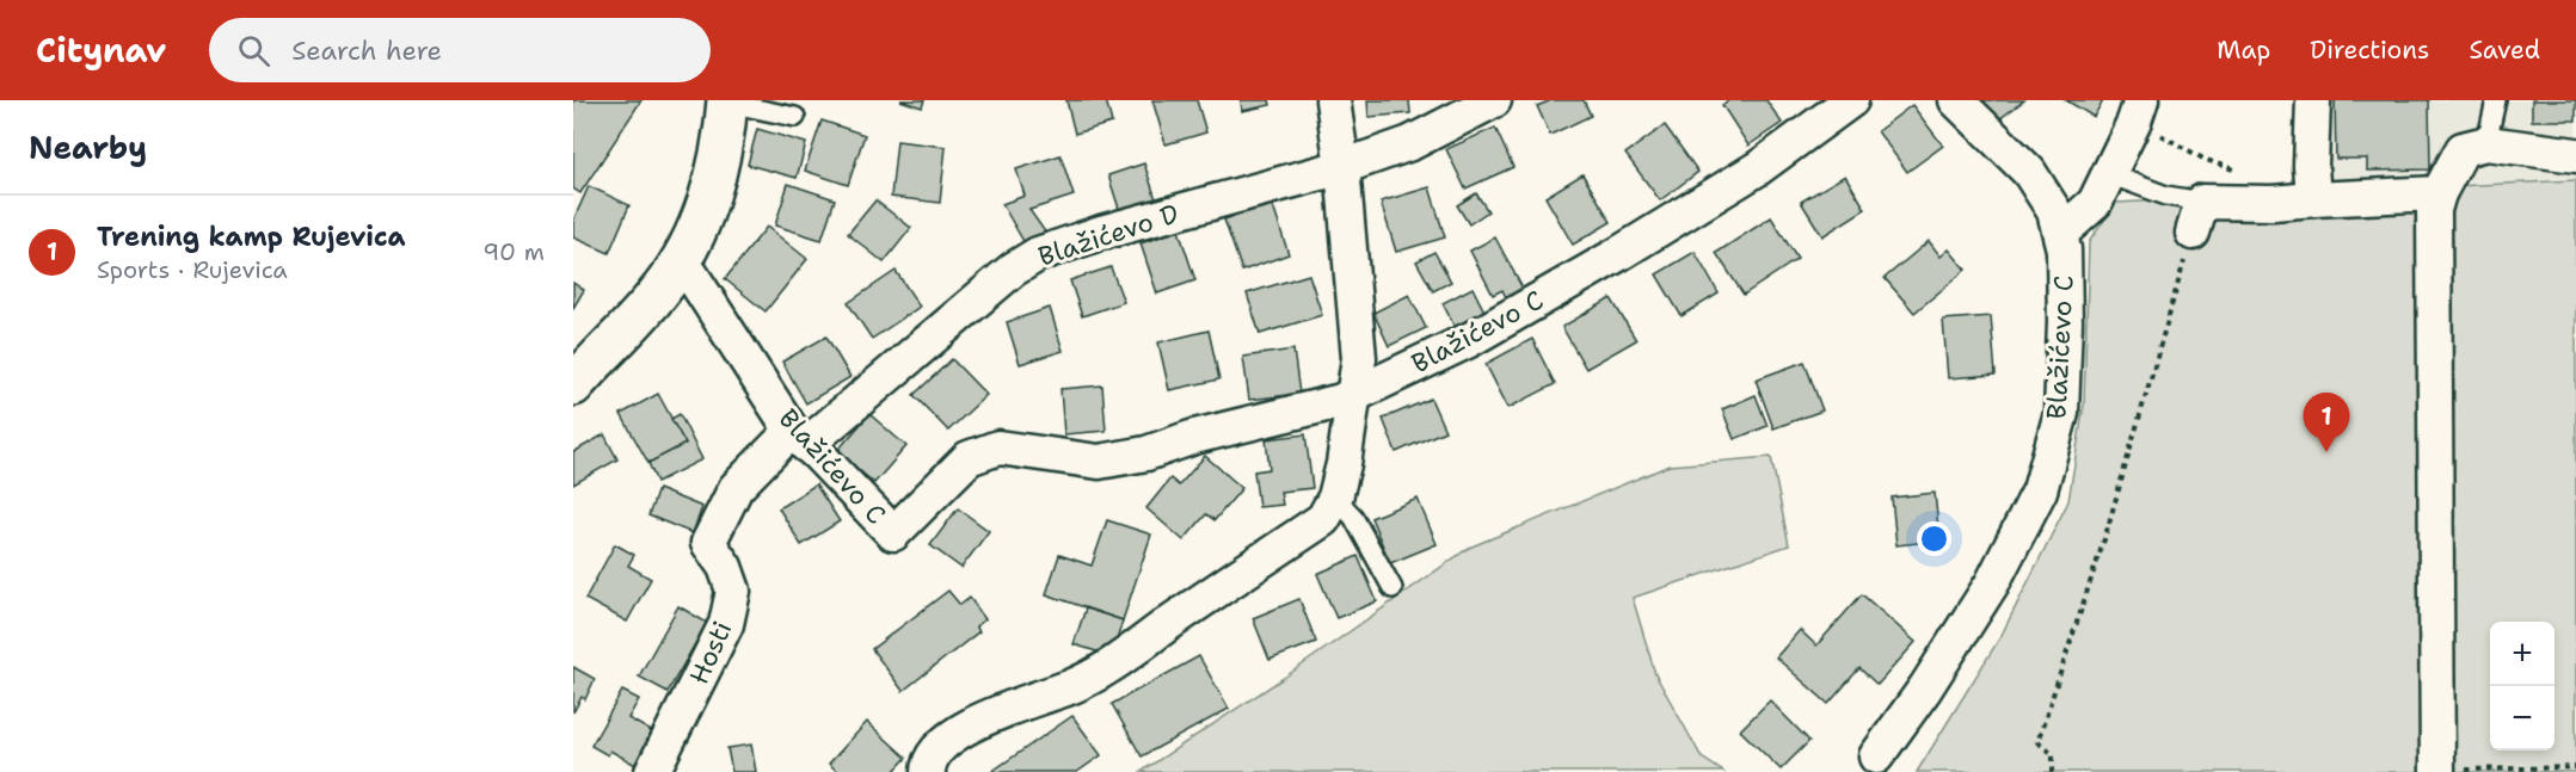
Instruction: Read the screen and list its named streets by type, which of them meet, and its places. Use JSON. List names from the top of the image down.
{
  "streets": {
    "street": ["Blažićevo D", "Blažićevo C", "Hosti"]
  },
  "crossings": [
    ["Blažićevo D", "Blažićevo C"],
    ["Blažićevo D", "Hosti"],
    ["Blažićevo C", "Hosti"]
  ],
  "page": {
    "header": "Citynav",
    "search": "Search here",
    "nav": ["Map", "Directions", "Saved"],
    "heading": "Nearby",
    "list": [
      {
        "mark": "1",
        "name": "Trening kamp Rujevica",
        "note": "Sports · Rujevica",
        "value": "90 m"
      }
    ],
    "pins": "1",
    "map_buttons": ["+", "−"]
  }
}
